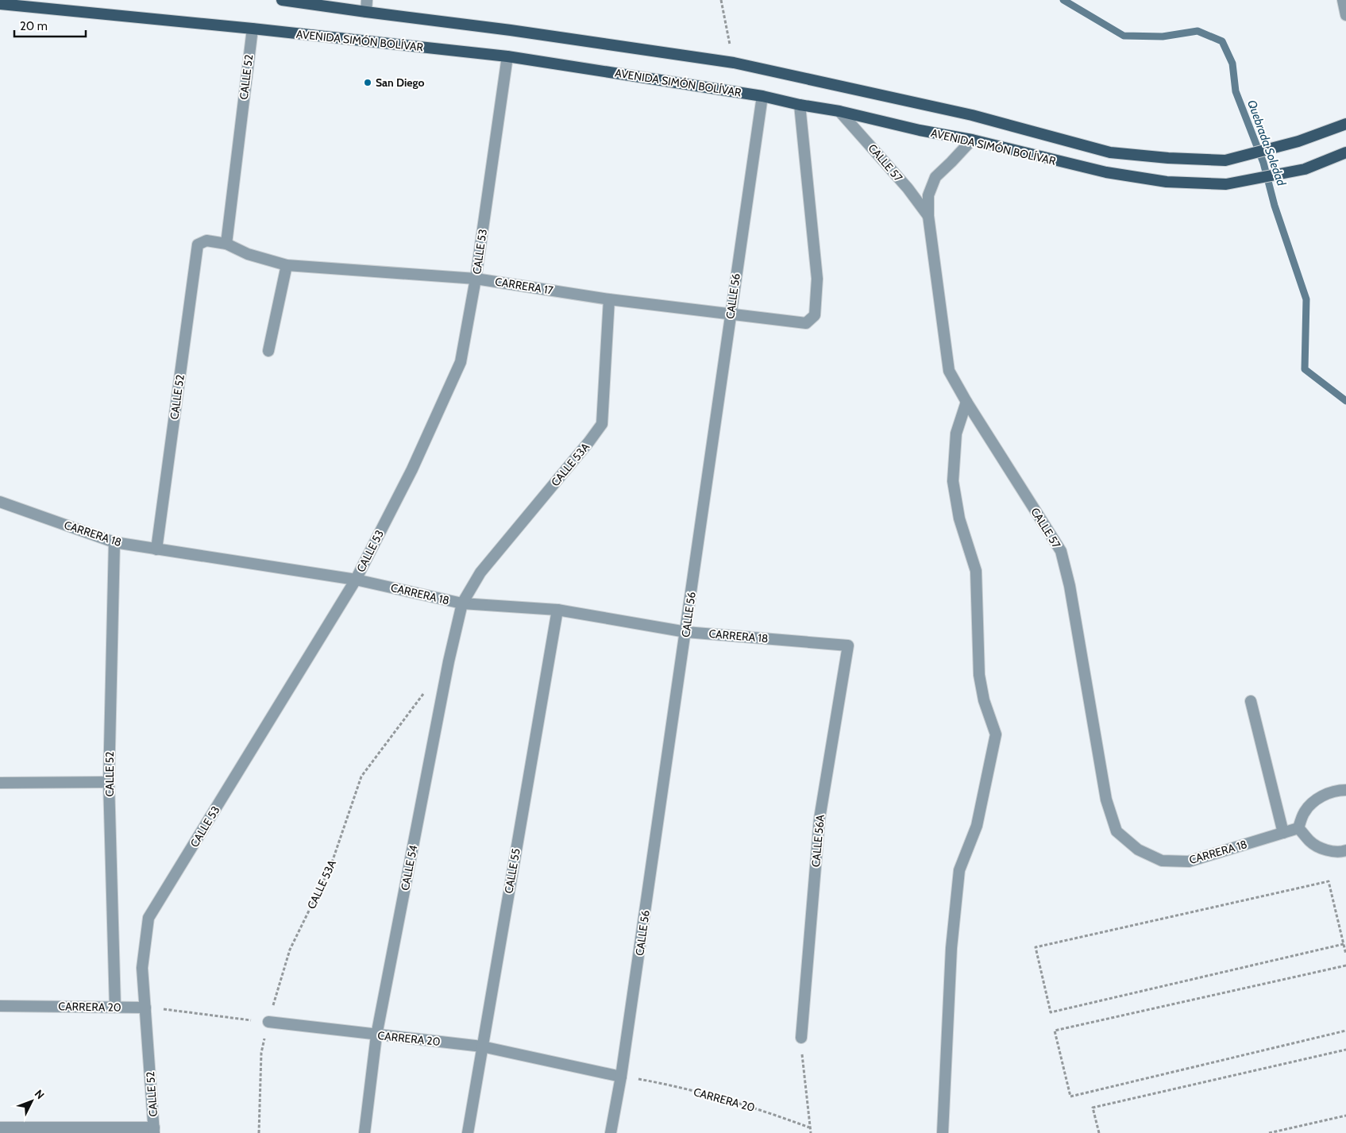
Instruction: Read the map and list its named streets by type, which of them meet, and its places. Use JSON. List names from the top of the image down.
{
  "streets": {
    "main road": ["AVENIDA SIMÓN BOLÍVAR"],
    "street": [
      "CALLE 52",
      "CALLE 57",
      "CALLE 53",
      "CARRERA 17",
      "CALLE 56",
      "CALLE 53A",
      "CARRERA 18",
      "CALLE 56A",
      "CALLE 54",
      "CALLE 55",
      "CARRERA 20"
    ]
  },
  "crossings": [
    ["AVENIDA SIMÓN BOLÍVAR", "CALLE 52"],
    ["AVENIDA SIMÓN BOLÍVAR", "CALLE 57"],
    ["AVENIDA SIMÓN BOLÍVAR", "CALLE 53"],
    ["AVENIDA SIMÓN BOLÍVAR", "CARRERA 17"],
    ["AVENIDA SIMÓN BOLÍVAR", "CALLE 56"],
    ["CALLE 52", "CALLE 53"],
    ["CALLE 52", "CARRERA 17"],
    ["CALLE 52", "CARRERA 18"],
    ["CALLE 52", "CARRERA 20"],
    ["CALLE 57", "CARRERA 18"],
    ["CALLE 53", "CARRERA 17"],
    ["CALLE 53", "CARRERA 18"],
    ["CALLE 53", "CARRERA 20"],
    ["CARRERA 17", "CALLE 56"],
    ["CARRERA 17", "CALLE 53A"],
    ["CALLE 56", "CARRERA 18"],
    ["CALLE 56", "CARRERA 20"],
    ["CALLE 53A", "CARRERA 18"],
    ["CALLE 53A", "CALLE 54"],
    ["CALLE 53A", "CARRERA 20"],
    ["CARRERA 18", "CALLE 56A"],
    ["CARRERA 18", "CALLE 54"],
    ["CARRERA 18", "CALLE 55"],
    ["CALLE 54", "CARRERA 20"],
    ["CALLE 55", "CARRERA 20"]
  ],
  "water": ["Quebrada Soledad"],
  "places": ["San Diego"],
  "scale_bar": "20 m",
  "north": "top right"
}
